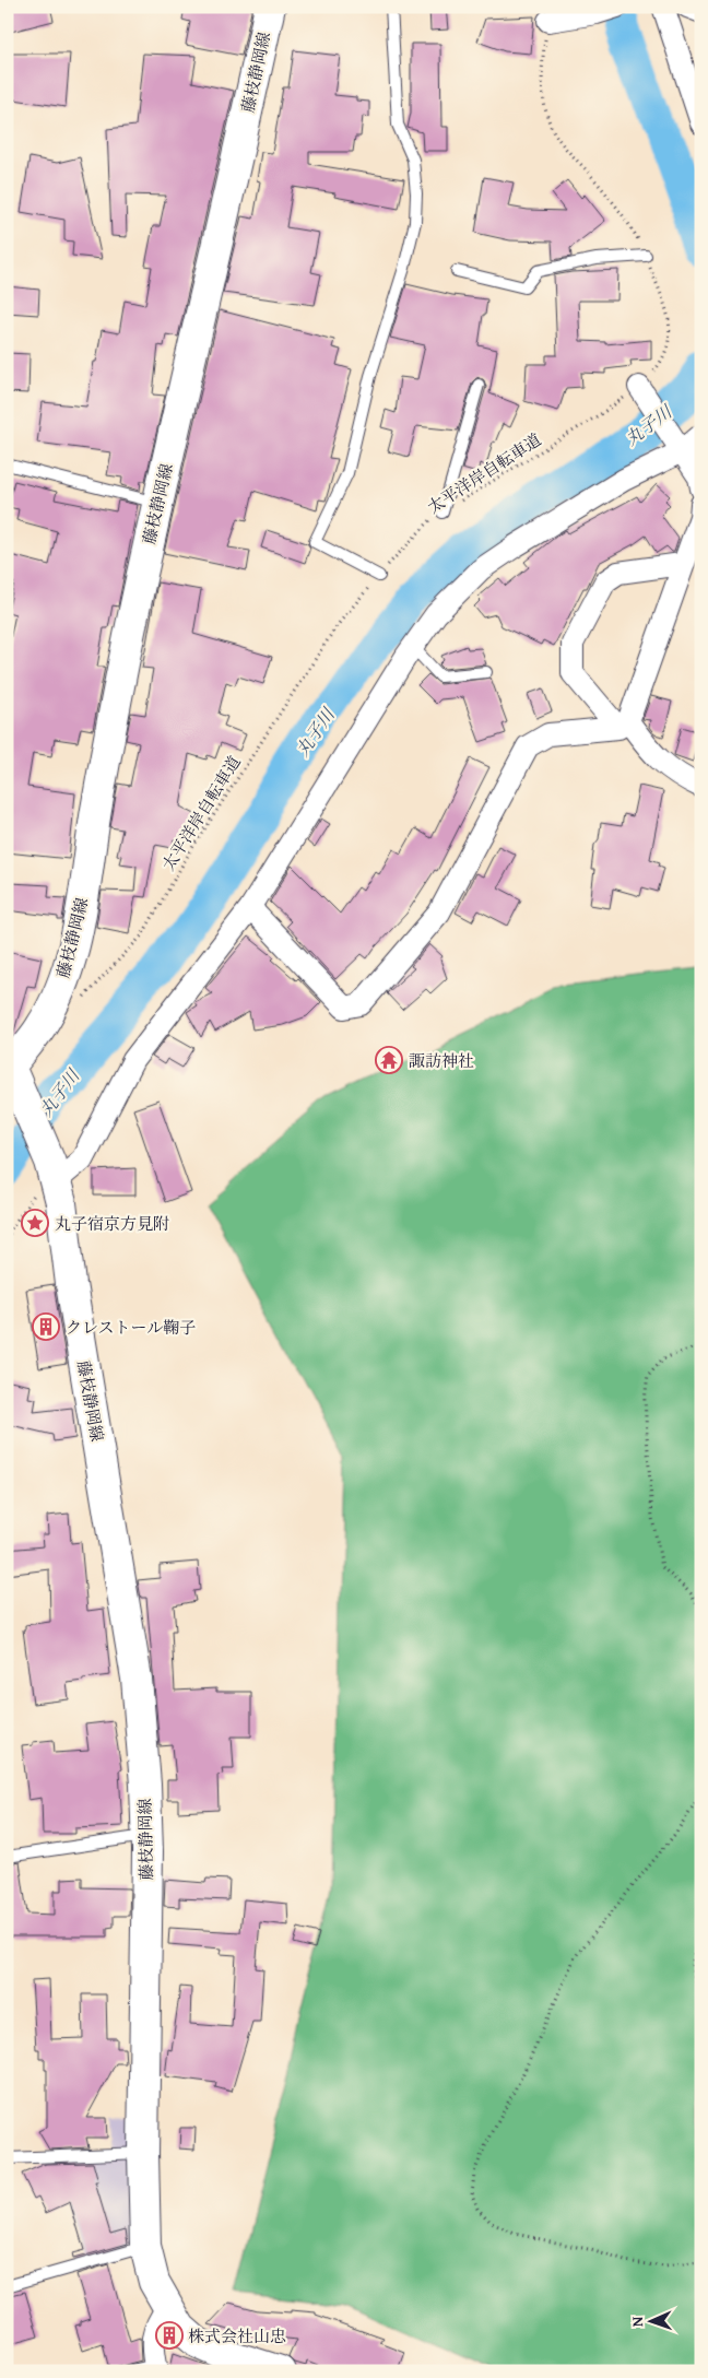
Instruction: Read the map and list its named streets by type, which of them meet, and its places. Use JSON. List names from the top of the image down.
{
  "streets": {
    "main road": ["藤枝静岡線"],
    "path": ["太平洋岸自転車道"]
  },
  "water": ["丸子川"],
  "places": {
    "temple": ["諏訪神社"],
    "place": ["丸子宿京方見附"],
    "building": ["クレストール鞠子", "株式会社山忠"]
  },
  "north": "left"
}
